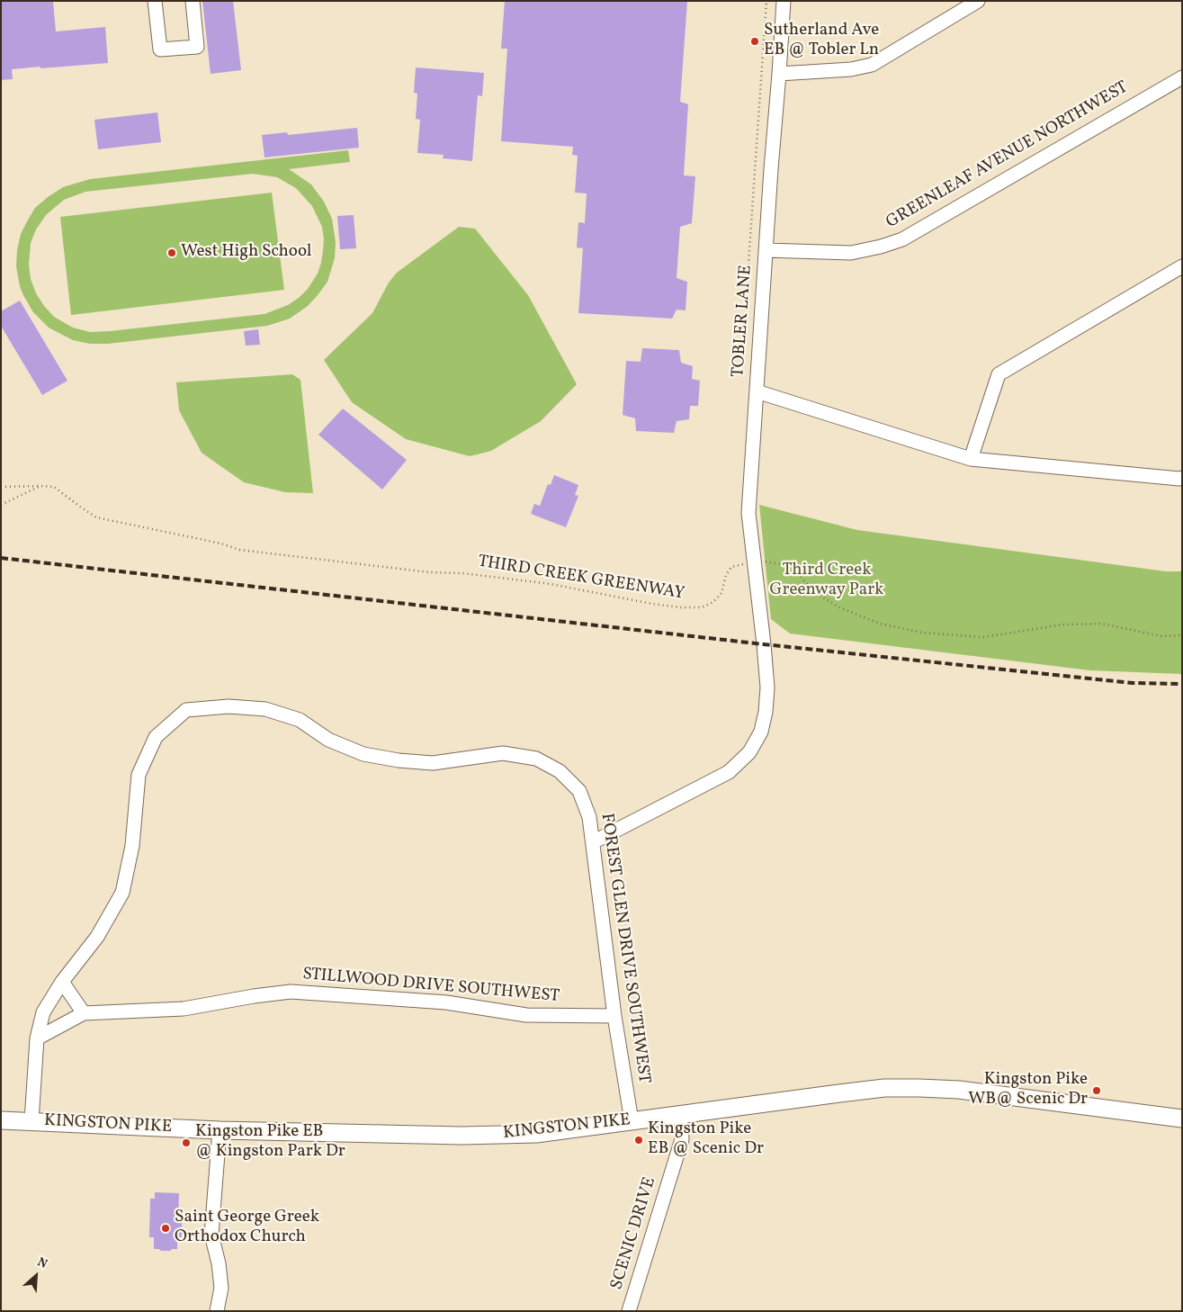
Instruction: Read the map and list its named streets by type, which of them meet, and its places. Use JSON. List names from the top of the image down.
{
  "streets": {
    "main road": ["KINGSTON PIKE"],
    "street": [
      "GREENLEAF AVENUE NORTHWEST",
      "TOBLER LANE",
      "FOREST GLEN DRIVE SOUTHWEST",
      "STILLWOOD DRIVE SOUTHWEST",
      "SCENIC DRIVE"
    ],
    "path": ["THIRD CREEK GREENWAY"]
  },
  "crossings": [
    ["GREENLEAF AVENUE NORTHWEST", "TOBLER LANE"],
    ["TOBLER LANE", "THIRD CREEK GREENWAY"],
    ["TOBLER LANE", "FOREST GLEN DRIVE SOUTHWEST"],
    ["FOREST GLEN DRIVE SOUTHWEST", "STILLWOOD DRIVE SOUTHWEST"],
    ["FOREST GLEN DRIVE SOUTHWEST", "KINGSTON PIKE"],
    ["KINGSTON PIKE", "SCENIC DRIVE"]
  ],
  "parks": ["Third Creek Greenway Park"],
  "places": [
    "Sutherland Ave EB @ Tobler Ln",
    "West High School",
    "Kingston Pike WB@ Scenic Dr",
    "Kingston Pike EB @ Scenic Dr",
    "Kingston Pike EB @ Kingston Park Dr",
    "Saint George Greek Orthodox Church"
  ],
  "north": "top right"
}
